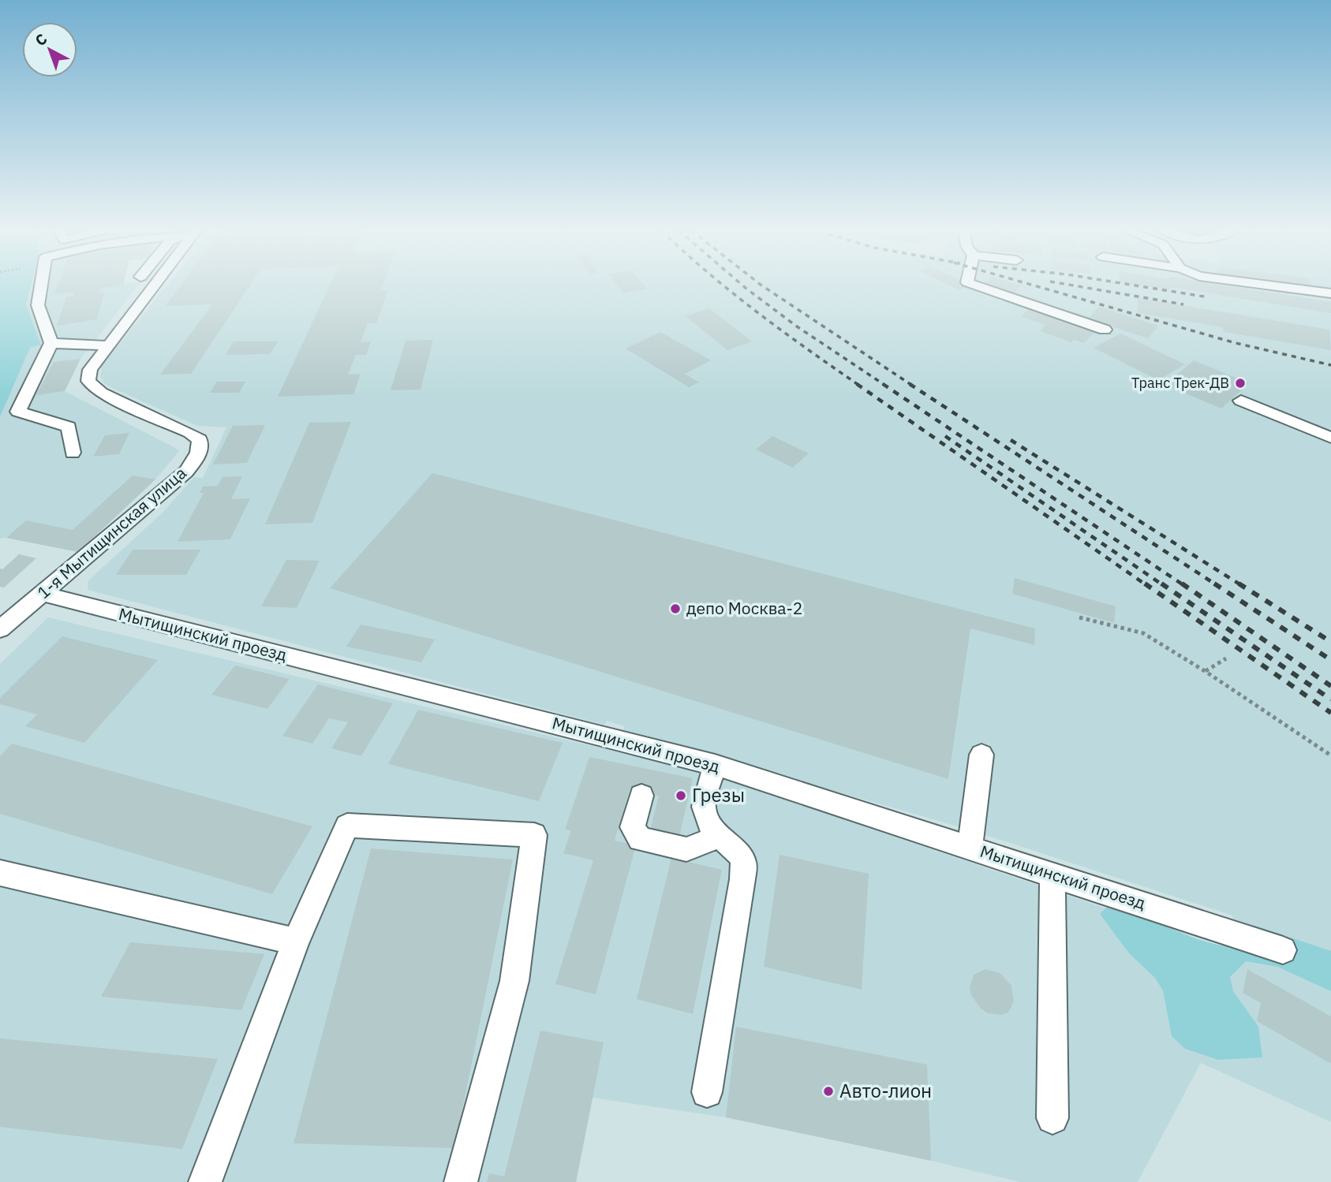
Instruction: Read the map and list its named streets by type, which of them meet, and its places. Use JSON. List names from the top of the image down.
{
  "streets": {
    "street": ["1-я Мытищинская улица", "Мытищинский проезд"]
  },
  "crossings": [
    ["1-я Мытищинская улица", "Мытищинский проезд"]
  ],
  "places": [
    "Транс Трек-ДВ",
    "депо Москва-2",
    "Грезы",
    "Авто-лион"
  ],
  "north": "top left"
}
